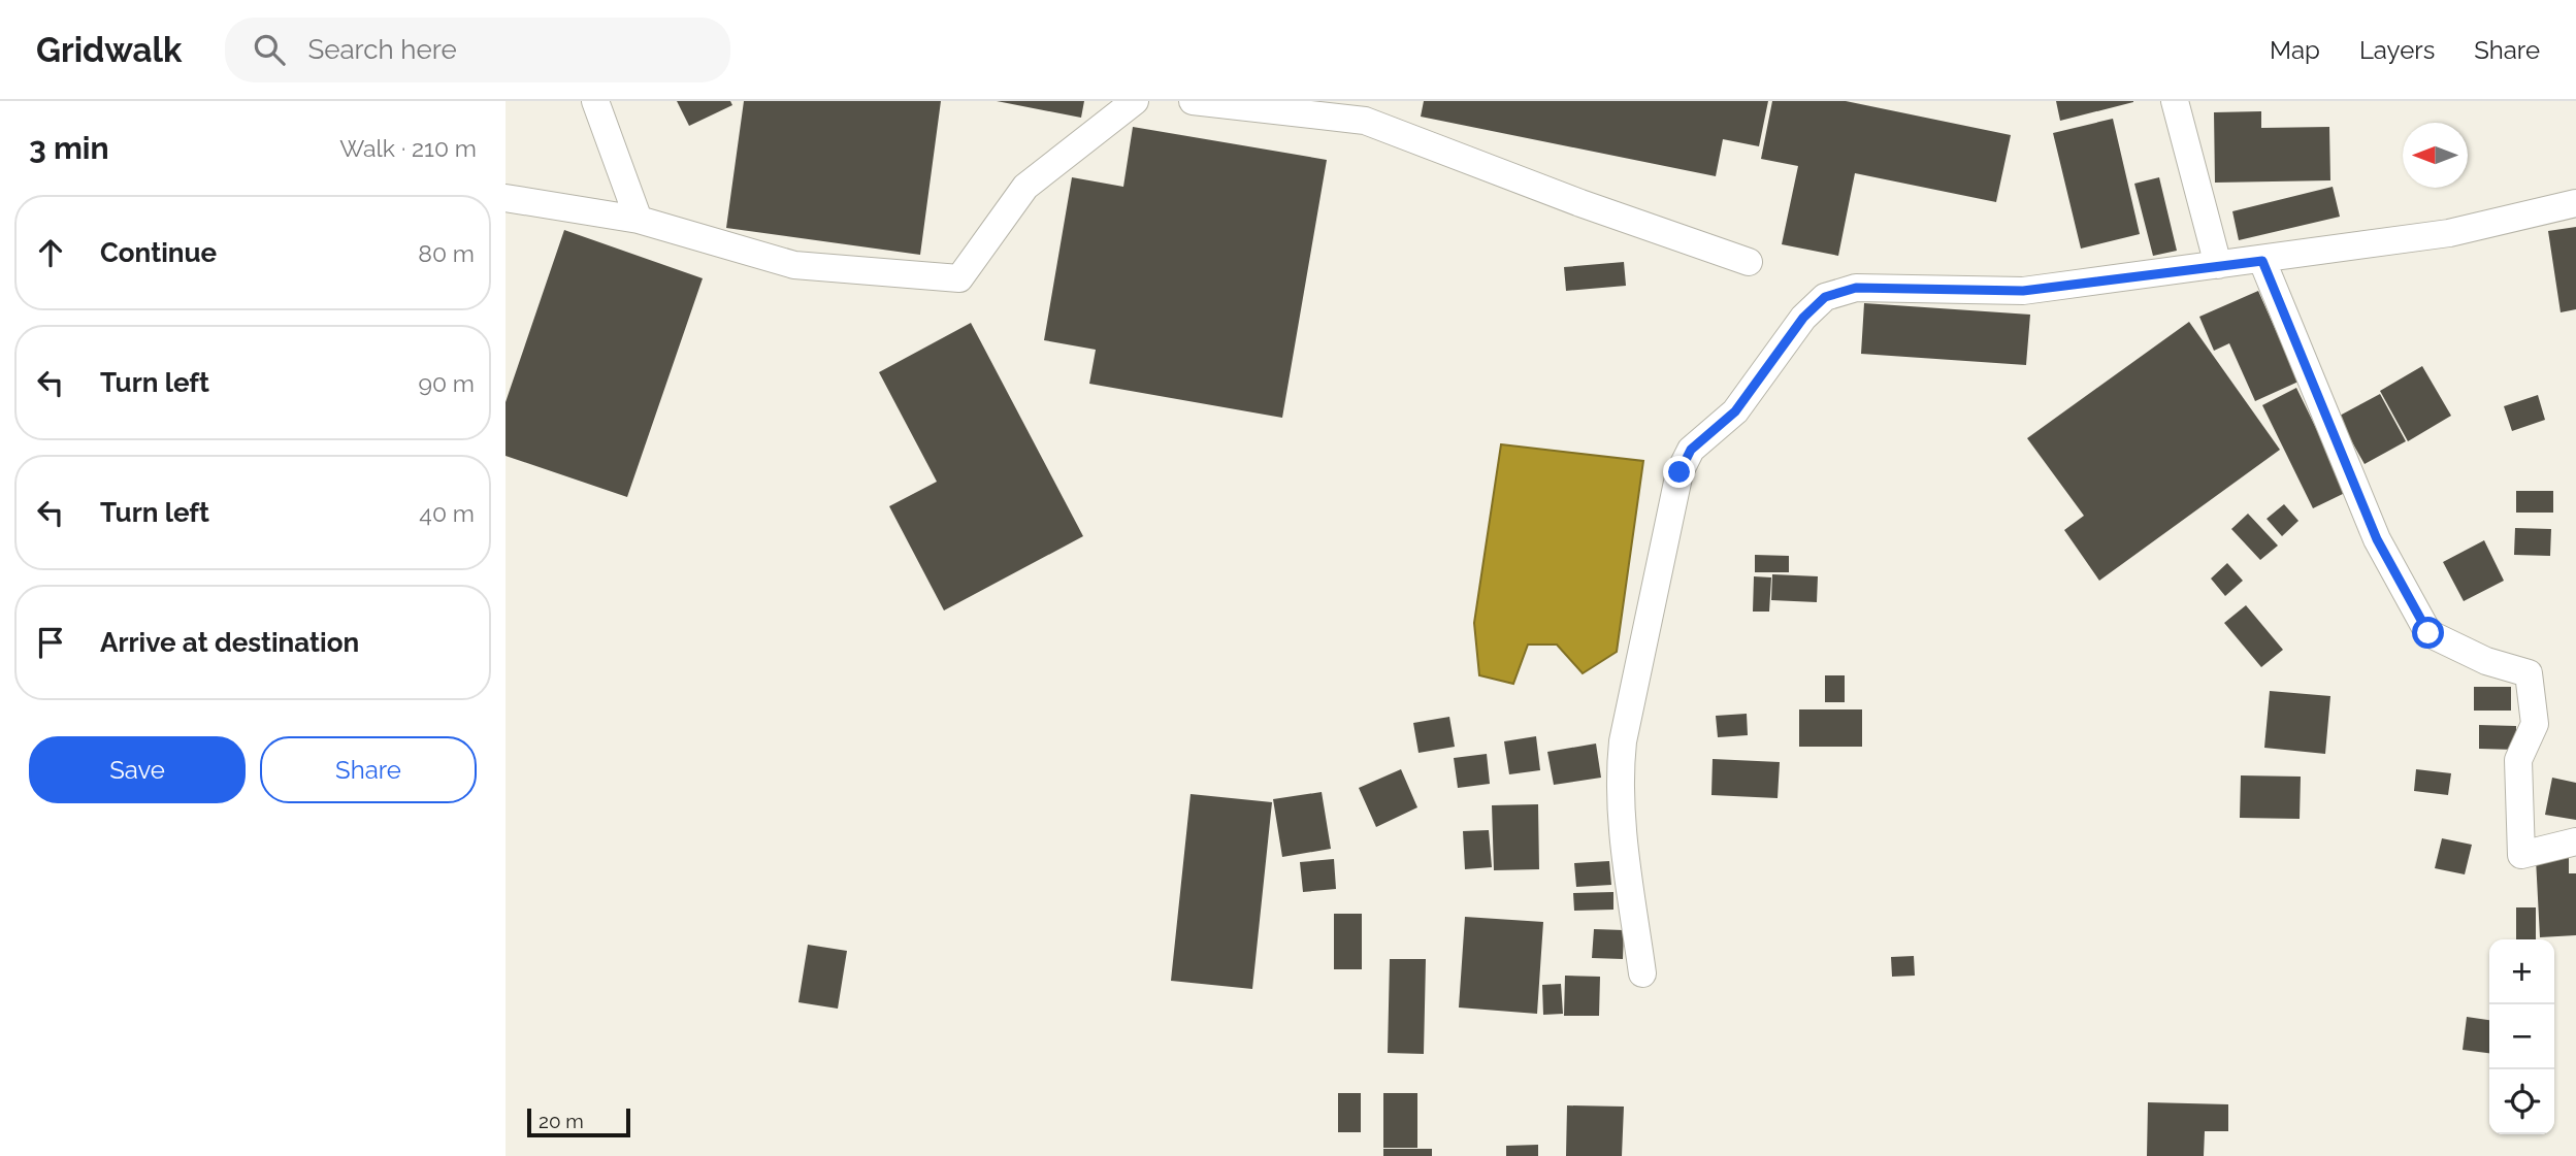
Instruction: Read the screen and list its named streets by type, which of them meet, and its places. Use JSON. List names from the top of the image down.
{
  "scale_bar": "20 m",
  "north": "left",
  "page": {
    "header": "Gridwalk",
    "search": "Search here",
    "nav": ["Map", "Layers", "Share"],
    "heading": ["3 min", "Walk · 210 m"],
    "list": [
      ["Continue", "80 m"],
      ["Turn left", "90 m"],
      ["Turn left", "40 m"],
      "Arrive at destination"
    ],
    "buttons": ["Save", "Share"],
    "map_buttons": ["+", "−"],
    "scale": "20 m"
  }
}
